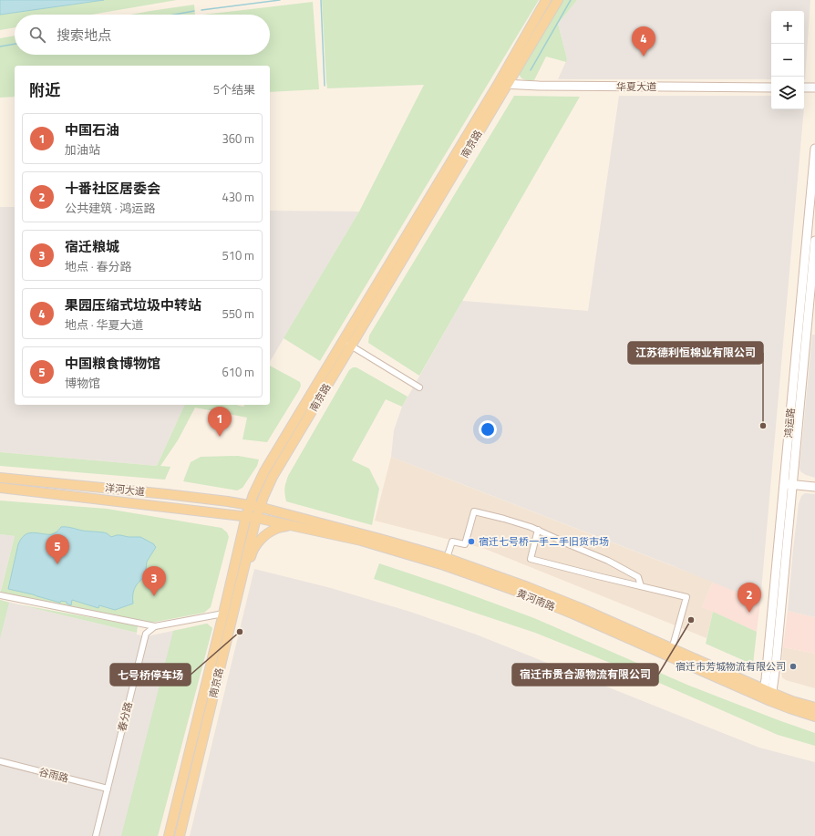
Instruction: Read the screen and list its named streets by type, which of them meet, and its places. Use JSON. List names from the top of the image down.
{
  "streets": {
    "main road": ["南京路", "洋河大道", "黄河南路"],
    "street": [
      "华夏大道",
      "鸿运路",
      "春分路",
      "谷雨路"
    ]
  },
  "crossings": [
    ["华夏大道", "南京路"],
    ["南京路", "洋河大道"],
    ["南京路", "黄河南路"],
    ["鸿运路", "黄河南路"],
    ["洋河大道", "黄河南路"],
    ["春分路", "谷雨路"]
  ],
  "places": [
    "江苏德利恒棉业有限公司",
    "宿迁七号桥一手二手旧货市场",
    "宿迁市贵合源物流有限公司",
    "七号桥停车场",
    "宿迁市芳城物流有限公司"
  ],
  "page": {
    "map_buttons": ["+", "−"],
    "search": "搜索地点",
    "pins": [
      "4",
      "1",
      "5",
      "3",
      "2"
    ],
    "heading": ["附近", "5个结果"],
    "list": [
      {
        "mark": "1",
        "name": "中国石油",
        "note": "加油站",
        "value": "360 m"
      },
      {
        "mark": "2",
        "name": "十番社区居委会",
        "note": "公共建筑 · 鸿运路",
        "value": "430 m"
      },
      {
        "mark": "3",
        "name": "宿迁粮城",
        "note": "地点 · 春分路",
        "value": "510 m"
      },
      {
        "mark": "4",
        "name": "果园压缩式垃圾中转站",
        "note": "地点 · 华夏大道",
        "value": "550 m"
      },
      {
        "mark": "5",
        "name": "中国粮食博物馆",
        "note": "博物馆",
        "value": "610 m"
      }
    ]
  }
}
